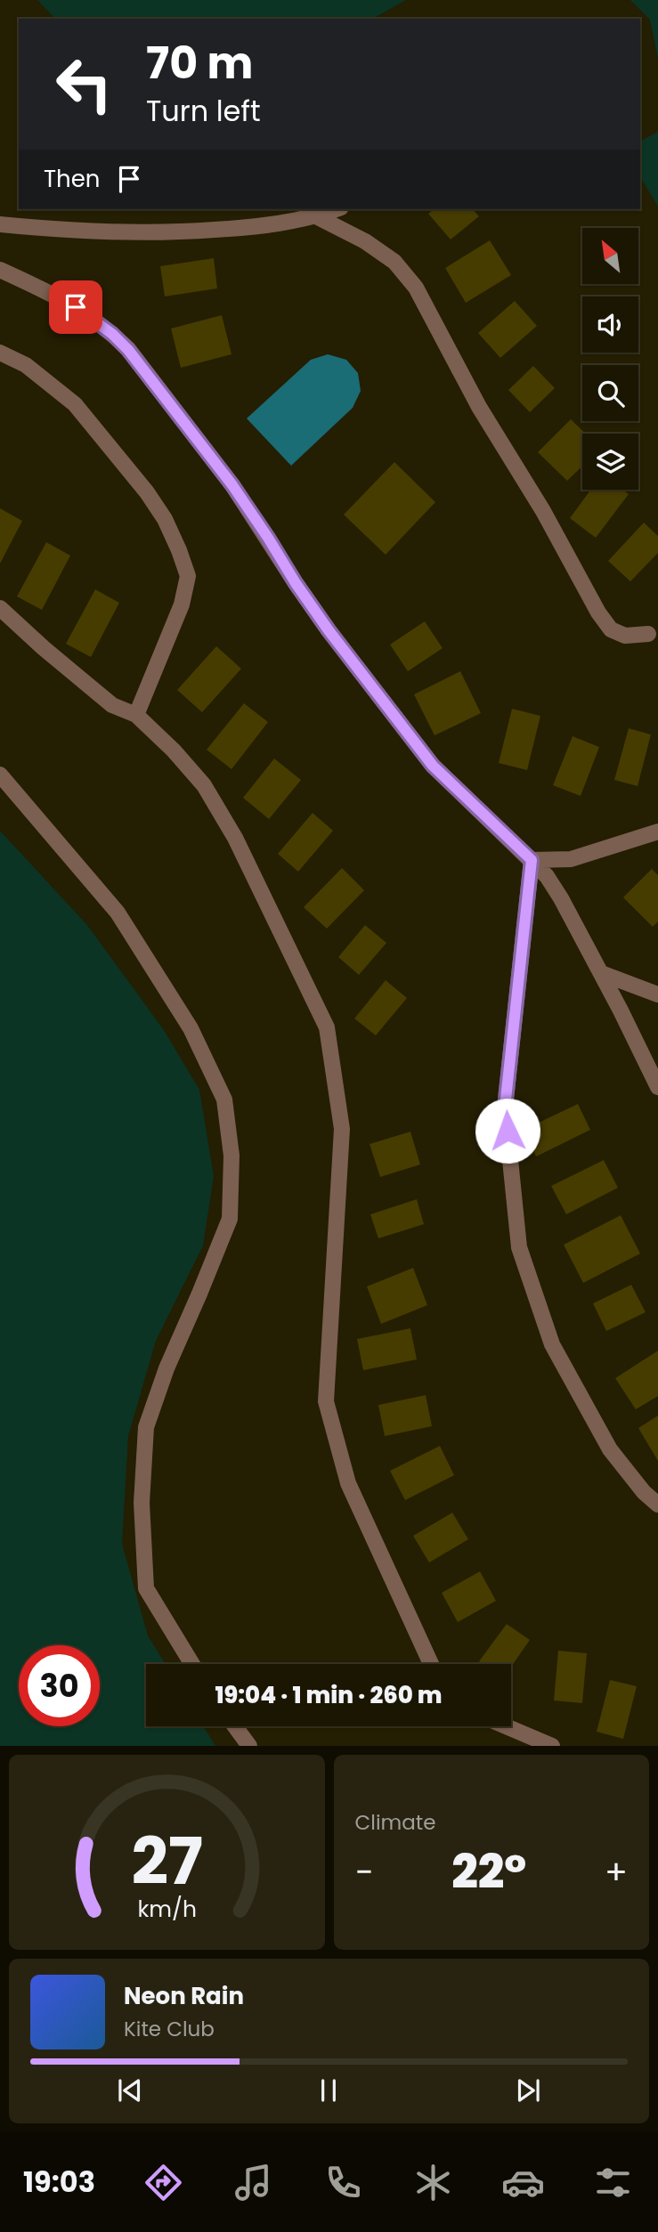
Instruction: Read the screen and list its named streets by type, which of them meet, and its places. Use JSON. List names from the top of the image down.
{
  "north": "top left",
  "page": {
    "turn": ["70 m", "Turn left"],
    "then": "Then",
    "limit": "30",
    "trip": "19:04 · 1 min · 260 m",
    "tile": "Climate",
    "heat": ["−", "22°", "+"],
    "song": ["Neon Rain", "Kite Club"],
    "tabs": "19:03",
    "gauge": ["27", "km/h"]
  }
}
